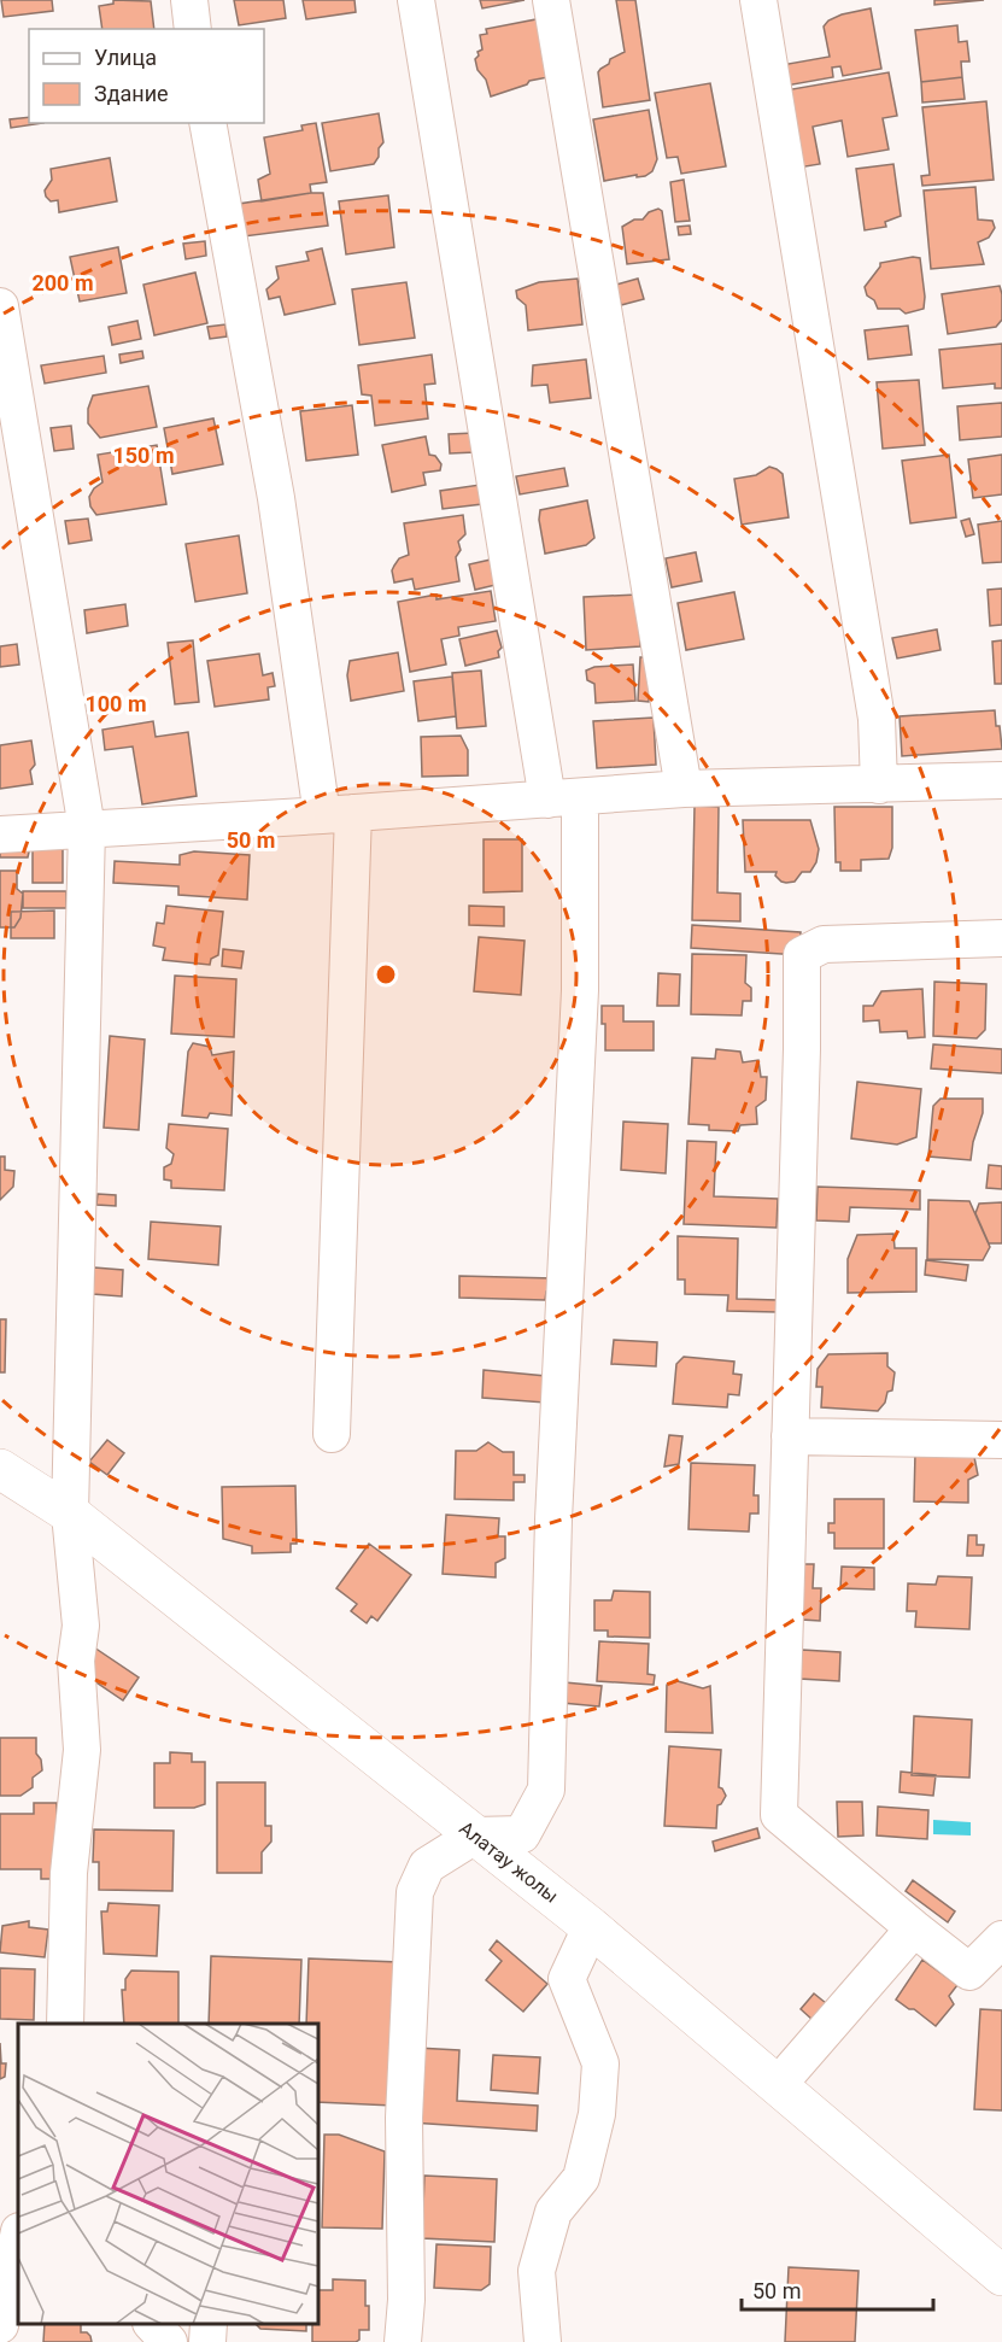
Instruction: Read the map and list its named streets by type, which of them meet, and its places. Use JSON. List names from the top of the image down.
{
  "streets": {
    "main road": ["Алатау жолы"]
  },
  "legend": ["Улица", "Здание"],
  "scale_bar": "50 m",
  "rings": [
    "200 m",
    "150 m",
    "100 m",
    "50 m"
  ]
}
